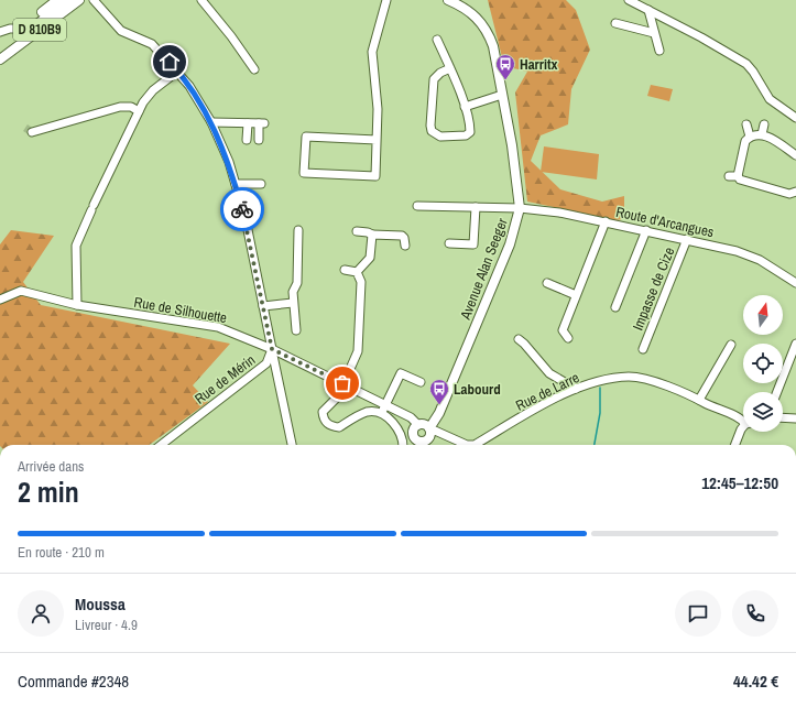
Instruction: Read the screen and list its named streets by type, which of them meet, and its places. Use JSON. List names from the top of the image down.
{
  "streets": {
    "main road": ["D 810B9", "Avenue Alan Seeger"],
    "street": [
      "Route d'Arcangues",
      "Impasse de Cize",
      "Rue de Silhouette",
      "Rue de Mérin",
      "Rue de Larre"
    ]
  },
  "crossings": [
    ["Route d'Arcangues", "Avenue Alan Seeger"],
    ["Route d'Arcangues", "Impasse de Cize"],
    ["Avenue Alan Seeger", "Rue de Silhouette"],
    ["Avenue Alan Seeger", "Rue de Larre"],
    ["Rue de Silhouette", "Rue de Mérin"],
    ["Rue de Silhouette", "Rue de Larre"]
  ],
  "places": {
    "bus stop": ["Harritx", "Labourd"]
  },
  "north": "top",
  "page": {
    "heading": ["2 min", "Arrivée dans", "12:45–12:50"],
    "panel": [
      "Moussa",
      "Livreur · 4.9",
      "Commande #2348",
      "44.42 €"
    ],
    "bar": "En route · 210 m"
  }
}
